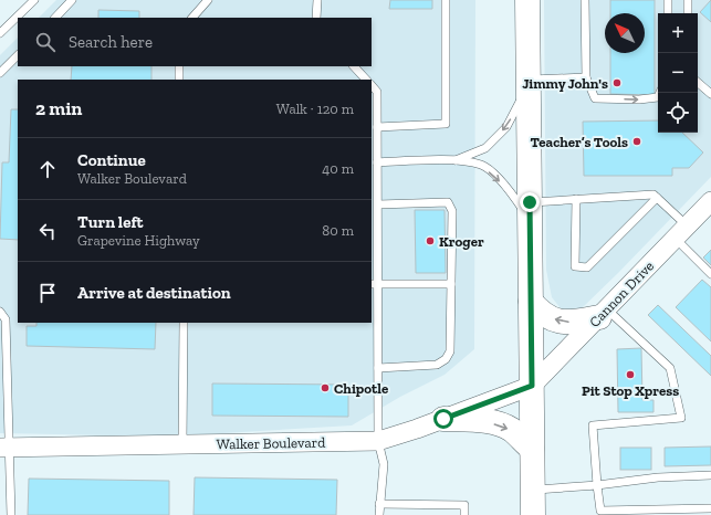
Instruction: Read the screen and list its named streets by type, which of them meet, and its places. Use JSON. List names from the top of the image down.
{
  "streets": {
    "street": ["Cannon Drive", "Walker Boulevard"]
  },
  "crossings": [
    ["Cannon Drive", "Walker Boulevard"]
  ],
  "places": [
    "Jimmy John's",
    "Teacher’s Tools",
    "Kroger",
    "Pit Stop Xpress",
    "Chipotle"
  ],
  "north": "top left",
  "page": {
    "map_buttons": ["+", "−"],
    "search": "Search here",
    "heading": ["2 min", "Walk · 120 m"],
    "list": [
      ["Continue", "Walker Boulevard", "40 m"],
      ["Turn left", "Grapevine Highway", "80 m"],
      "Arrive at destination"
    ]
  }
}
